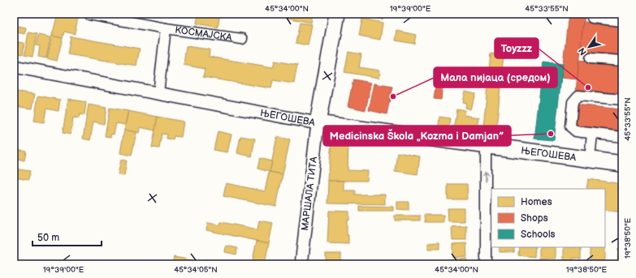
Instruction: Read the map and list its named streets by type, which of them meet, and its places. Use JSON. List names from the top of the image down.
{
  "streets": {
    "main road": ["ЊЕГОШЕВА"],
    "street": ["КОСМАЈСКА", "МАРШАЛА ТИТА"]
  },
  "crossings": [
    ["КОСМАЈСКА", "ЊЕГОШЕВА"],
    ["ЊЕГОШЕВА", "МАРШАЛА ТИТА"]
  ],
  "places": ["Toyzzz", "Мала пијаца (средом)", "Medicinska Škola „Kozma i Damjan”"],
  "legend": ["Homes", "Shops", "Schools"],
  "scale_bar": "50 m",
  "north": "bottom left",
  "coordinates": [
    "45°34'00\"N",
    "19°39'00\"E",
    "45°33'55\"N",
    "19°38'50\"E",
    "45°34'05\"N"
  ]
}
